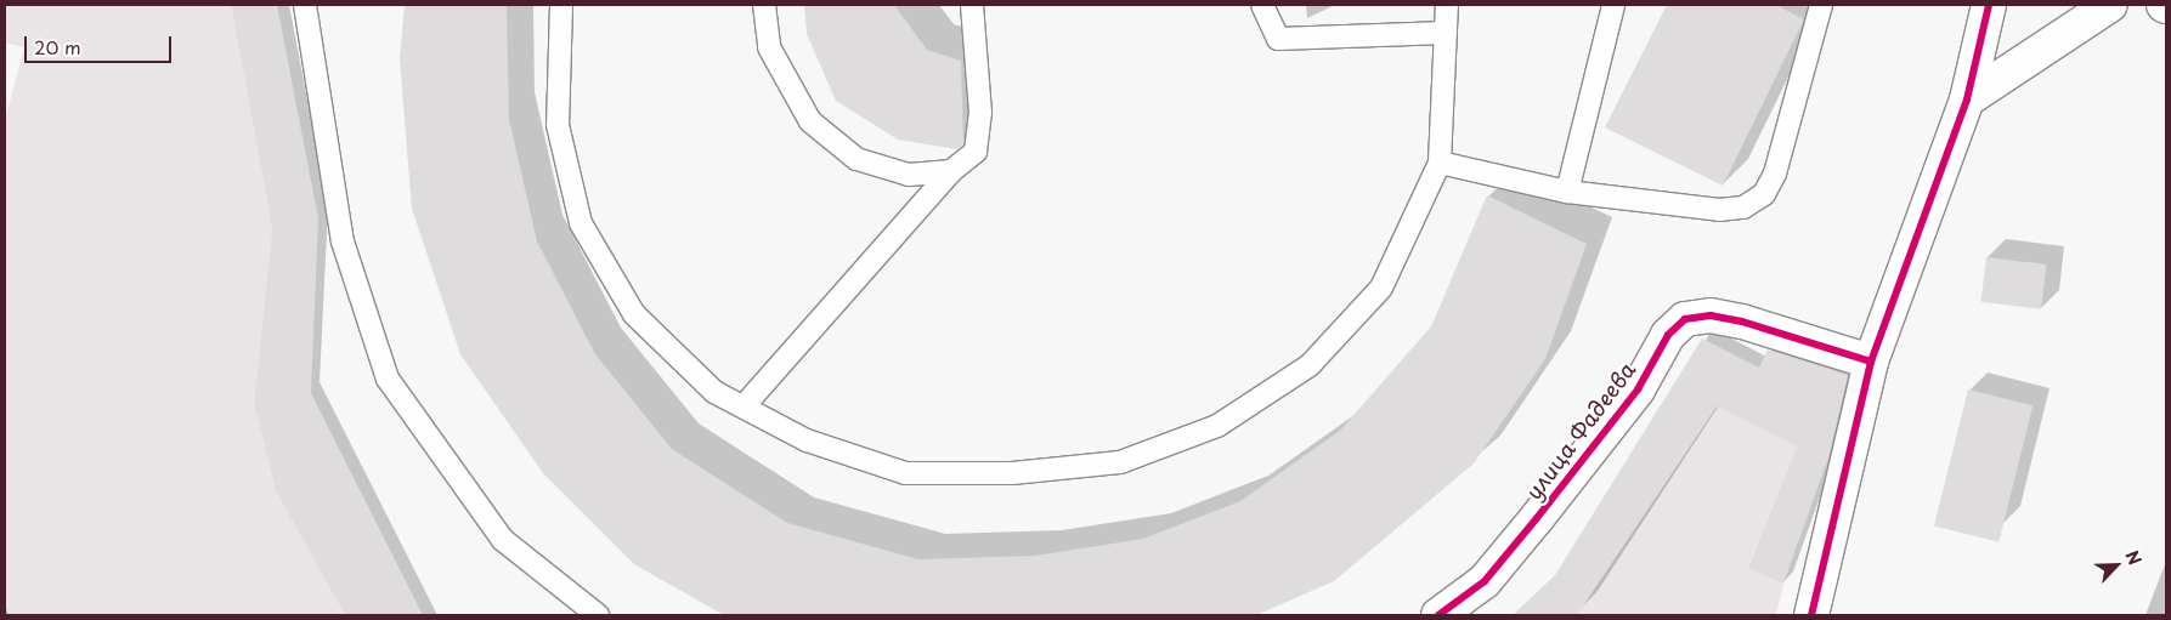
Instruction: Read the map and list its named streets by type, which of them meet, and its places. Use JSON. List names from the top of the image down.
{
  "streets": {
    "street": ["улица Фадеева"]
  },
  "scale_bar": "20 m",
  "north": "top right"
}
